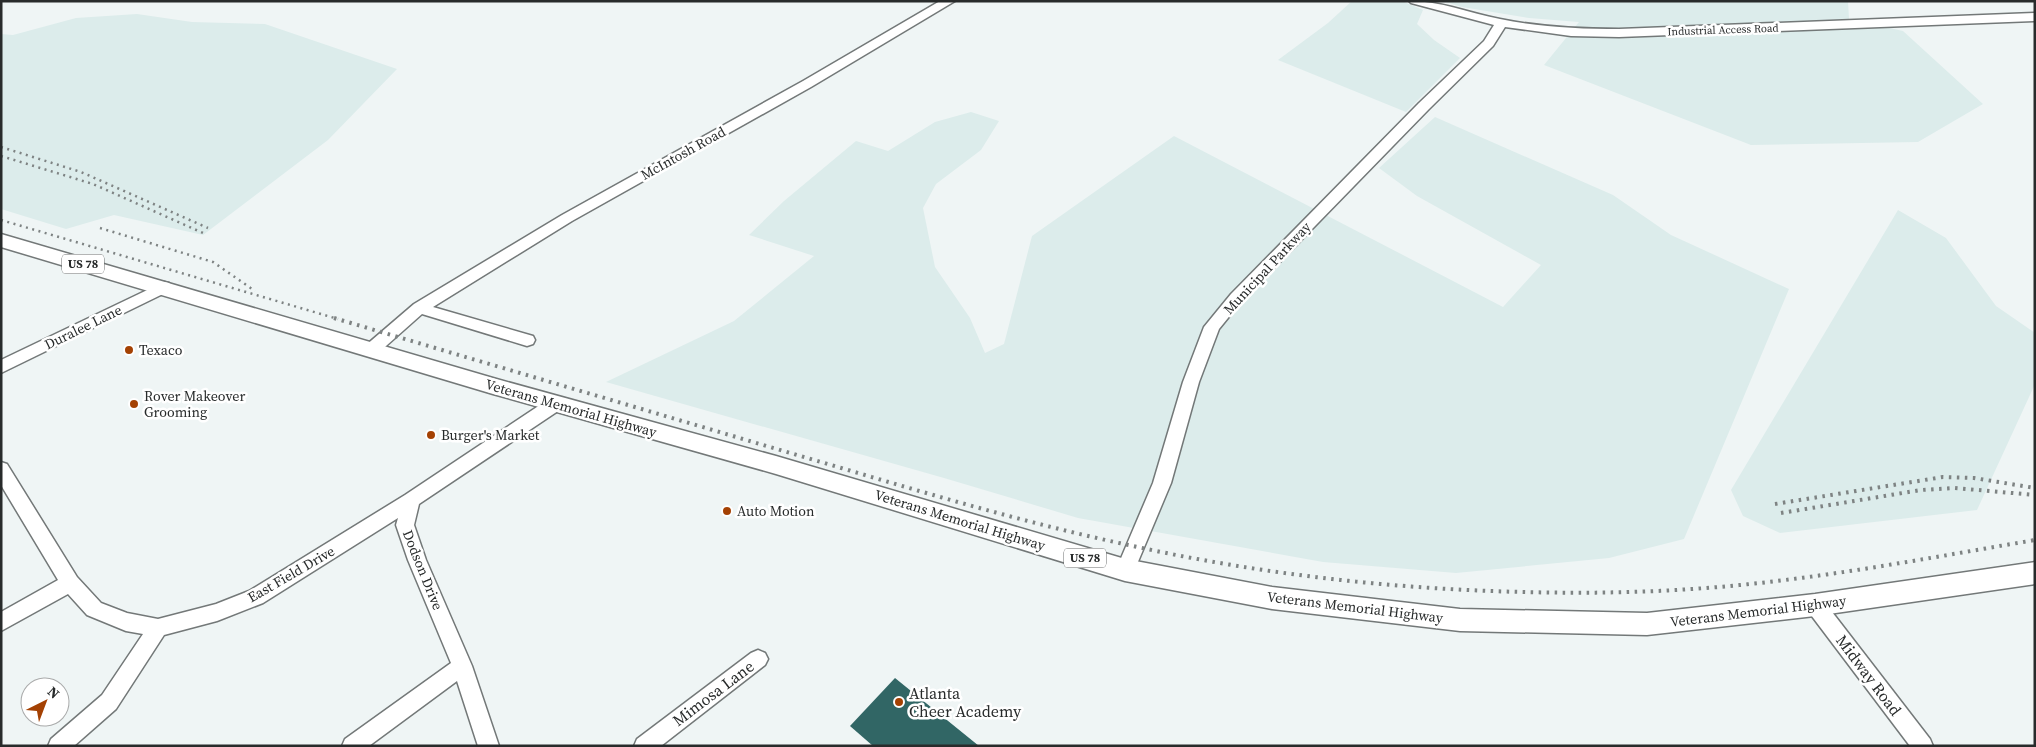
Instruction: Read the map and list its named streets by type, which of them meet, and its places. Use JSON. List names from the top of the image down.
{
  "streets": {
    "main road": ["US 78", "Veterans Memorial Highway"],
    "street": [
      "Industrial Access Road",
      "McIntosh Road",
      "Municipal Parkway",
      "Duralee Lane",
      "Dodson Drive",
      "East Field Drive",
      "Midway Road",
      "Mimosa Lane"
    ]
  },
  "crossings": [
    ["Industrial Access Road", "Municipal Parkway"],
    ["McIntosh Road", "Veterans Memorial Highway"],
    ["Municipal Parkway", "Veterans Memorial Highway"],
    ["Duralee Lane", "Veterans Memorial Highway"],
    ["Veterans Memorial Highway", "Midway Road"],
    ["Dodson Drive", "East Field Drive"]
  ],
  "places": [
    "Texaco",
    "Rover Makeover Grooming",
    "Burger's Market",
    "Auto Motion",
    "Atlanta Cheer Academy"
  ],
  "north": "top right"
}
